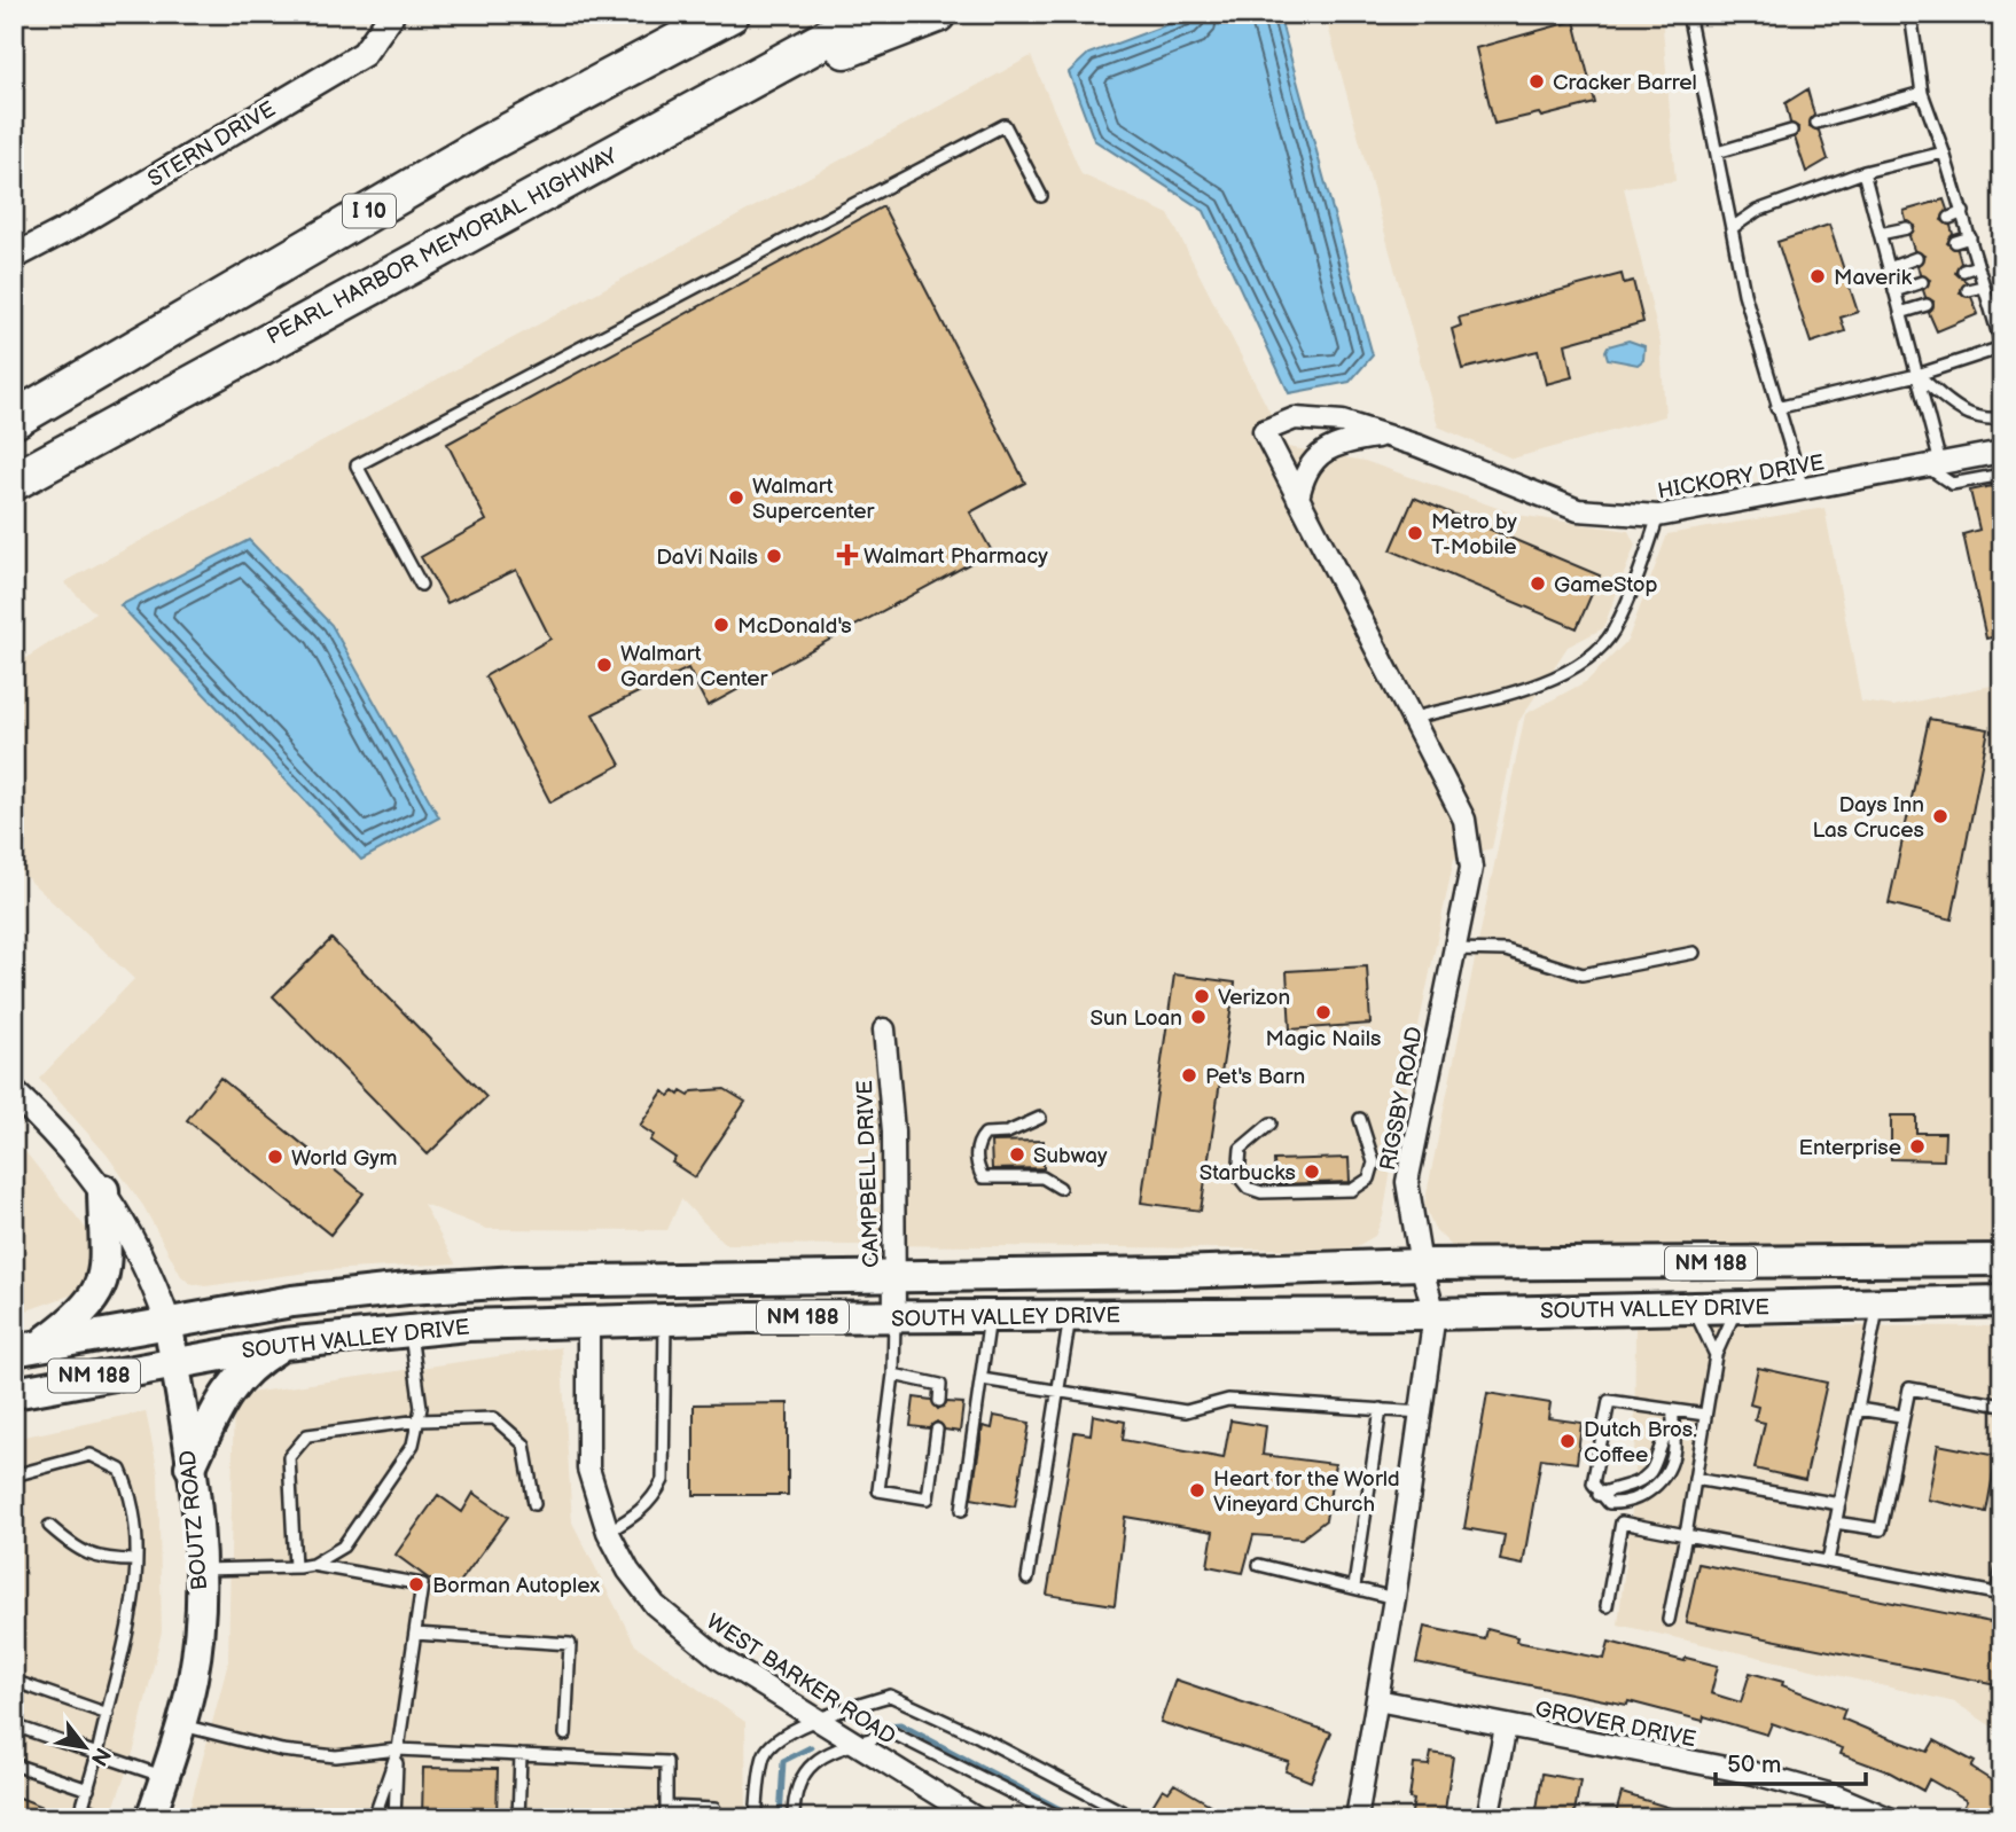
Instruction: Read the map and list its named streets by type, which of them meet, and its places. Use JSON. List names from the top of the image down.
{
  "streets": {
    "highway": ["I 10", "PEARL HARBOR MEMORIAL HIGHWAY"],
    "main road": ["NM 188", "SOUTH VALLEY DRIVE", "BOUTZ ROAD"],
    "street": [
      "STERN DRIVE",
      "HICKORY DRIVE",
      "RIGSBY ROAD",
      "CAMPBELL DRIVE",
      "WEST BARKER ROAD",
      "GROVER DRIVE"
    ]
  },
  "crossings": [
    ["HICKORY DRIVE", "RIGSBY ROAD"],
    ["RIGSBY ROAD", "SOUTH VALLEY DRIVE"],
    ["RIGSBY ROAD", "GROVER DRIVE"],
    ["CAMPBELL DRIVE", "SOUTH VALLEY DRIVE"],
    ["SOUTH VALLEY DRIVE", "BOUTZ ROAD"],
    ["SOUTH VALLEY DRIVE", "WEST BARKER ROAD"]
  ],
  "places": {
    "other": [
      "Cracker Barrel",
      "Maverik",
      "Walmart Supercenter",
      "Metro by T-Mobile",
      "DaVi Nails",
      "GameStop",
      "McDonald's",
      "Walmart Garden Center",
      "Days Inn Las Cruces",
      "Verizon",
      "Magic Nails",
      "Sun Loan",
      "Pet's Barn",
      "Enterprise",
      "Subway",
      "World Gym",
      "Starbucks",
      "Dutch Bros. Coffee",
      "Heart for the World Vineyard Church",
      "Borman Autoplex"
    ],
    "health": ["Walmart Pharmacy"]
  },
  "scale_bar": "50 m",
  "north": "bottom right"
}
